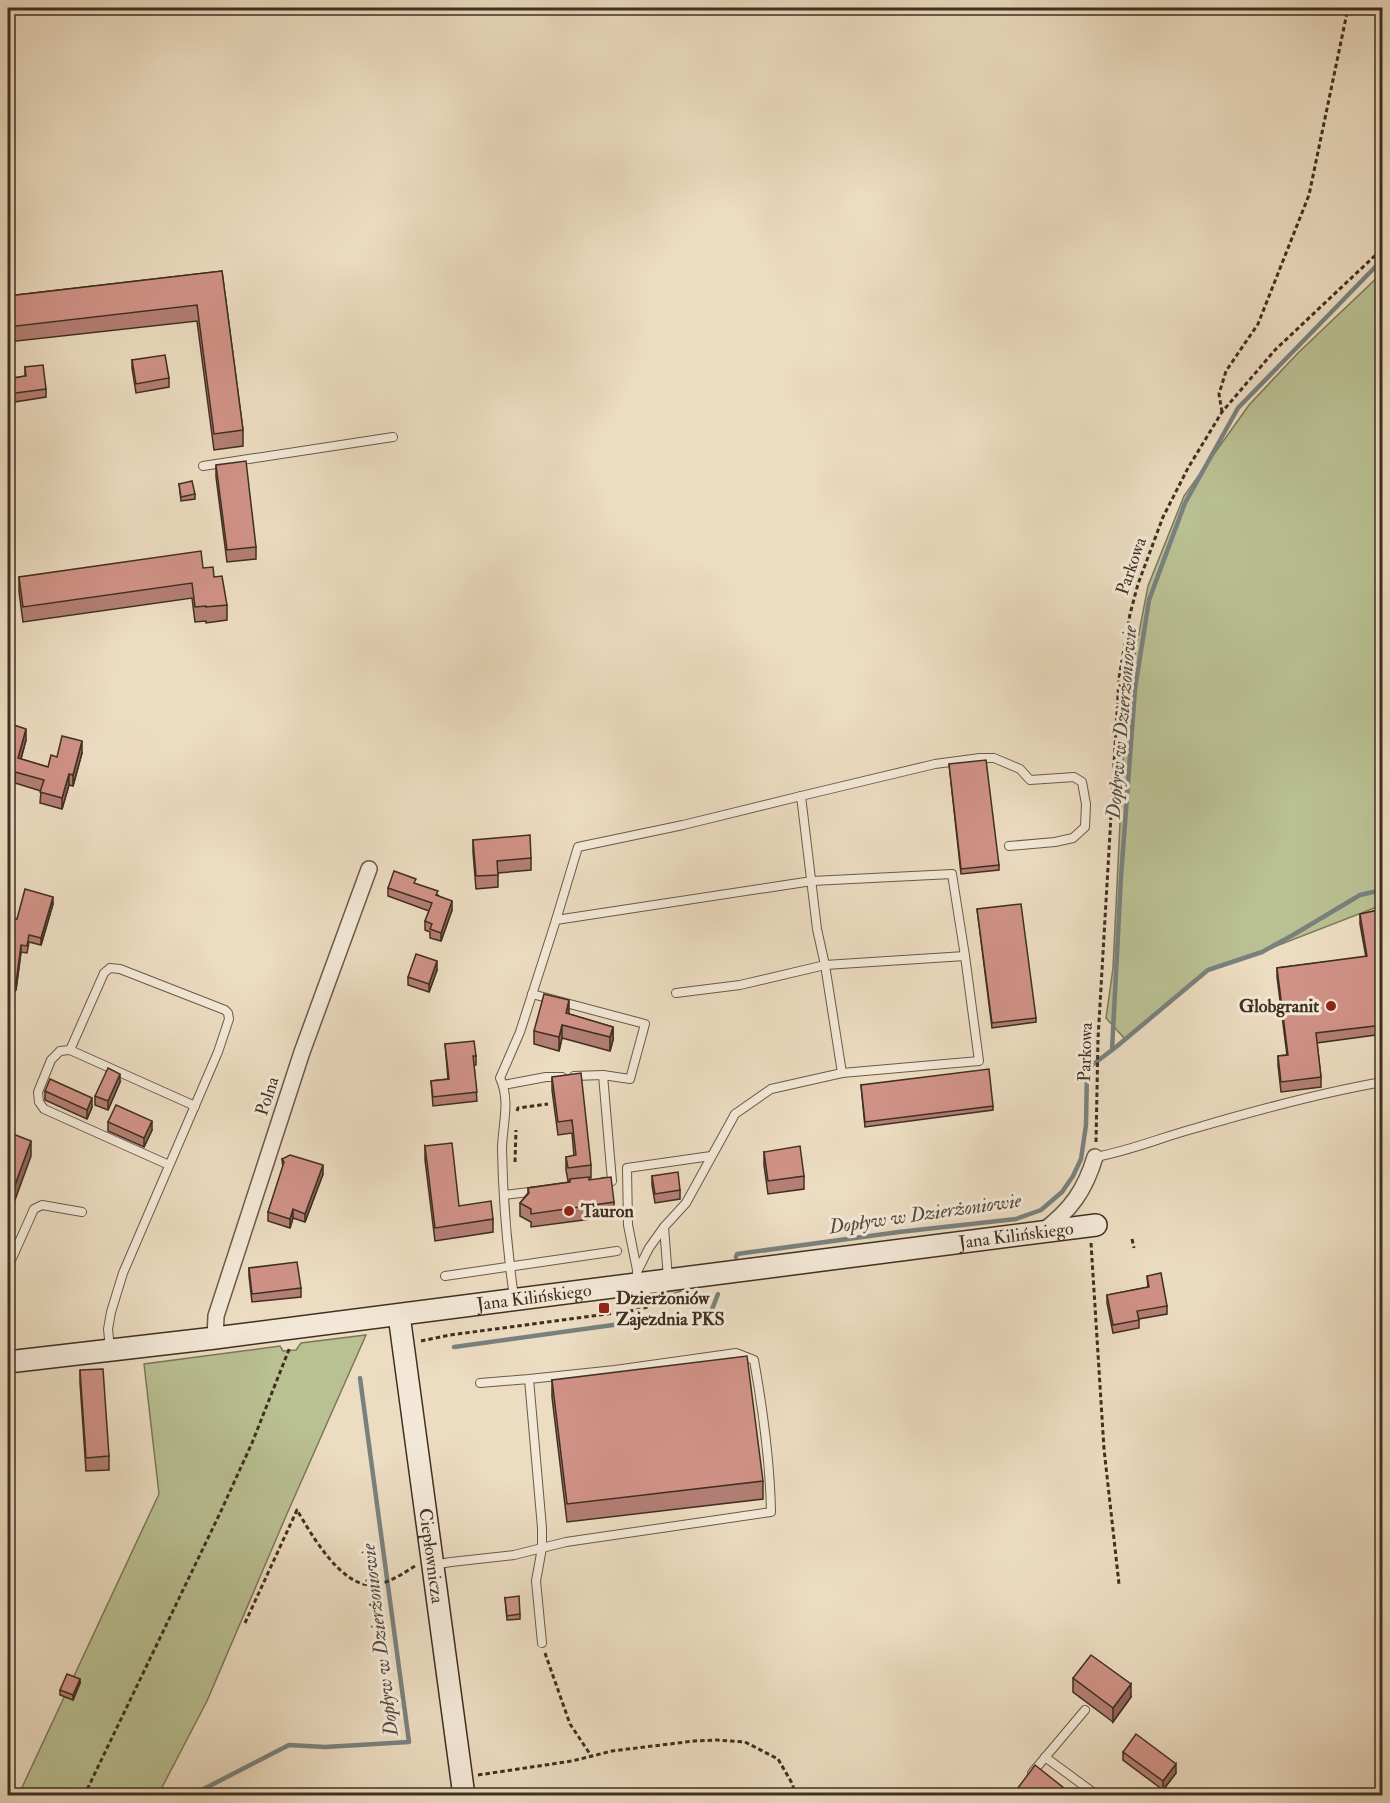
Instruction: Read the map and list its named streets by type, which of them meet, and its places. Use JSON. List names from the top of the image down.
{
  "streets": {
    "street": ["Polna", "Jana Kilińskiego", "Ciepłownicza"],
    "path": ["Parkowa"]
  },
  "crossings": [
    ["Polna", "Jana Kilińskiego"],
    ["Jana Kilińskiego", "Ciepłownicza"]
  ],
  "water": ["Dopływ w Dzierżoniowie"],
  "places": {
    "other": ["Globgranit", "Tauron"],
    "transit": ["Dzierżoniów Zajezdnia PKS"]
  }
}
